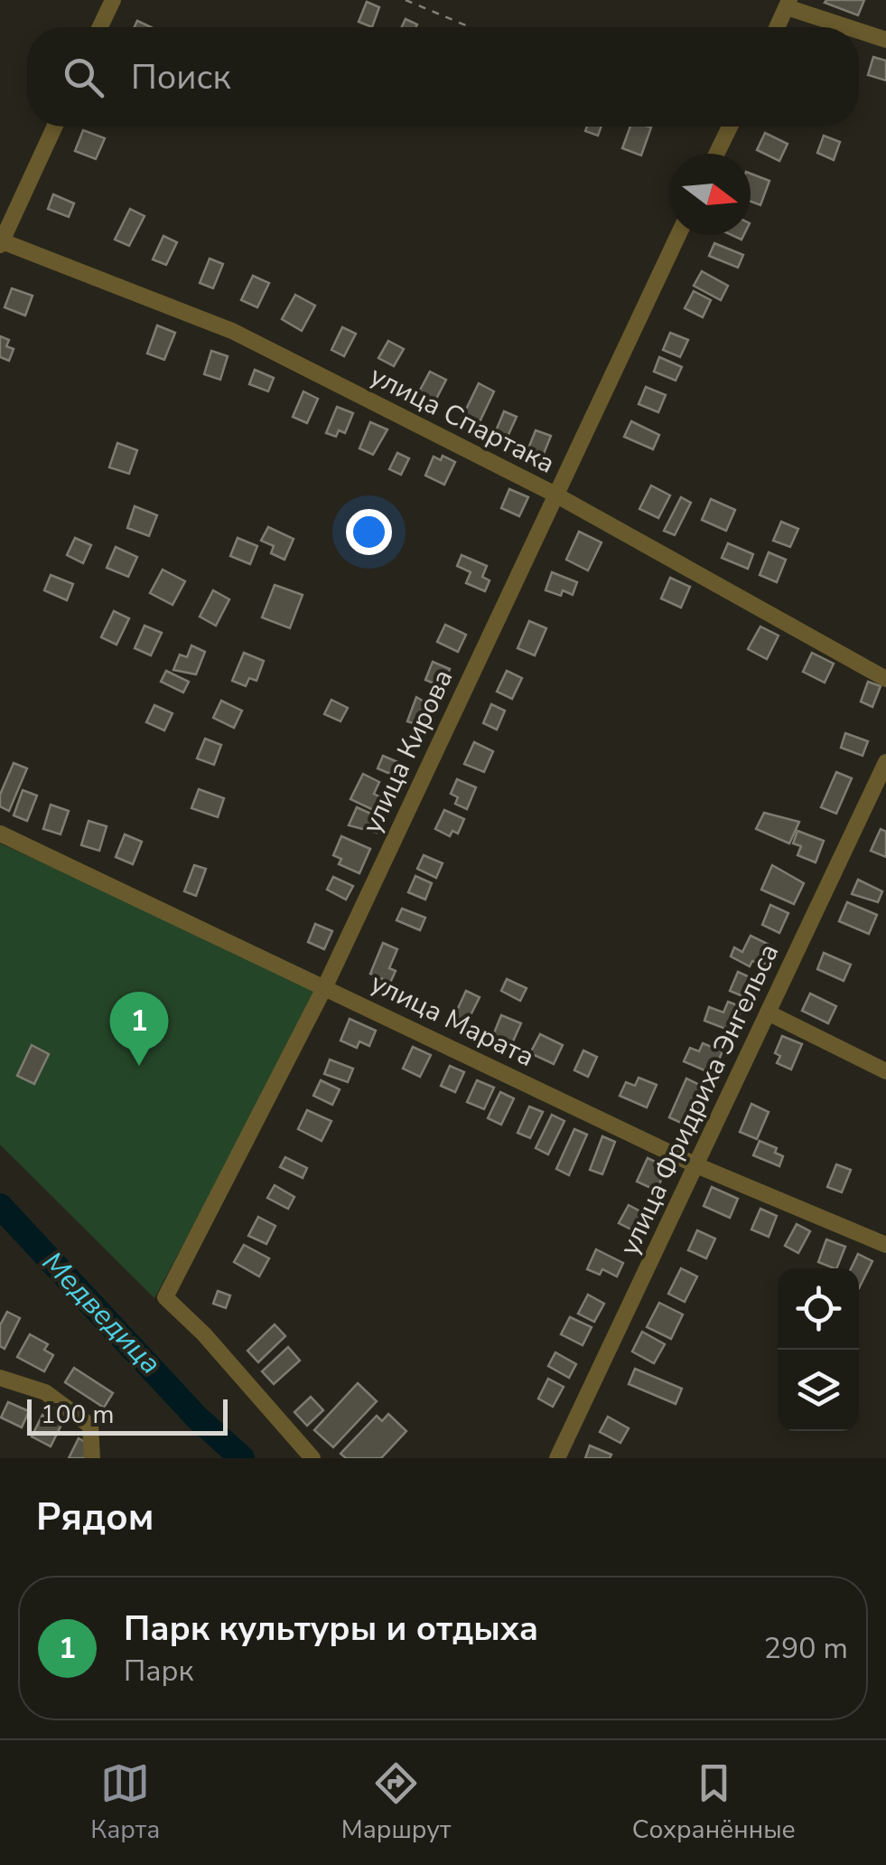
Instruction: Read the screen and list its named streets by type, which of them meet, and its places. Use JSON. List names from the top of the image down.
{
  "streets": {
    "street": [
      "улица Спартака",
      "улица Кирова",
      "улица Марата",
      "улица Фридриха Энгельса"
    ]
  },
  "crossings": [
    ["улица Спартака", "улица Кирова"],
    ["улица Кирова", "улица Марата"],
    ["улица Марата", "улица Фридриха Энгельса"]
  ],
  "water": ["Медведица"],
  "scale_bar": "100 m",
  "north": "right",
  "page": {
    "search": "Поиск",
    "pins": "1",
    "scale": "100 m",
    "heading": "Рядом",
    "list": [
      {
        "mark": "1",
        "name": "Парк культуры и отдыха",
        "note": "Парк",
        "value": "290 m"
      }
    ],
    "nav": ["Карта", "Маршрут", "Сохранённые"]
  }
}
